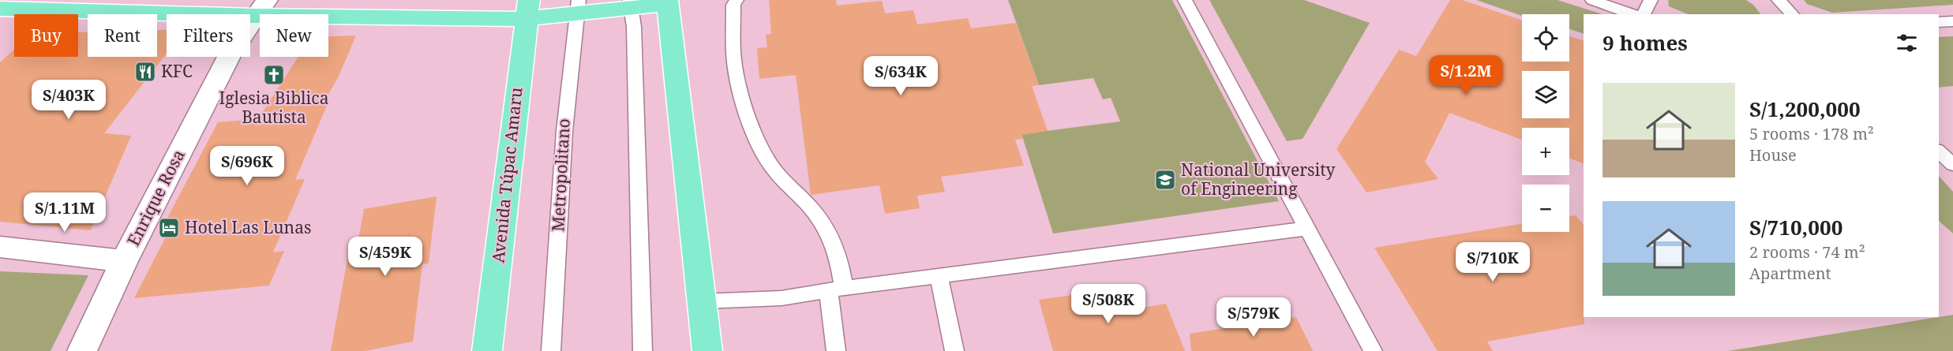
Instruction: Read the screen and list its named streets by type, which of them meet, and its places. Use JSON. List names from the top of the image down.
{
  "streets": {
    "main road": ["Avenida Túpac Amaru"],
    "street": ["Enrique Rosa"],
    "lane": ["Metropolitano"]
  },
  "places": {
    "restaurant": ["KFC"],
    "church": ["Iglesia Biblica Bautista"],
    "school or university": ["National University of Engineering"],
    "hotel": ["Hotel Las Lunas"]
  },
  "page": {
    "map_buttons": ["+", "−"],
    "chip": [
      "Buy",
      "Rent",
      "Filters",
      "New"
    ],
    "heading": "9 homes",
    "price": [
      "S/1.2M",
      "S/634K",
      "S/403K",
      "S/696K",
      "S/1.11M",
      "S/459K",
      "S/710K",
      "S/508K",
      "S/579K"
    ],
    "list": [
      {
        "name": "S/1,200,000",
        "note": "5 rooms · 178 m² · House"
      },
      {
        "name": "S/710,000",
        "note": "2 rooms · 74 m² · Apartment"
      }
    ]
  }
}
